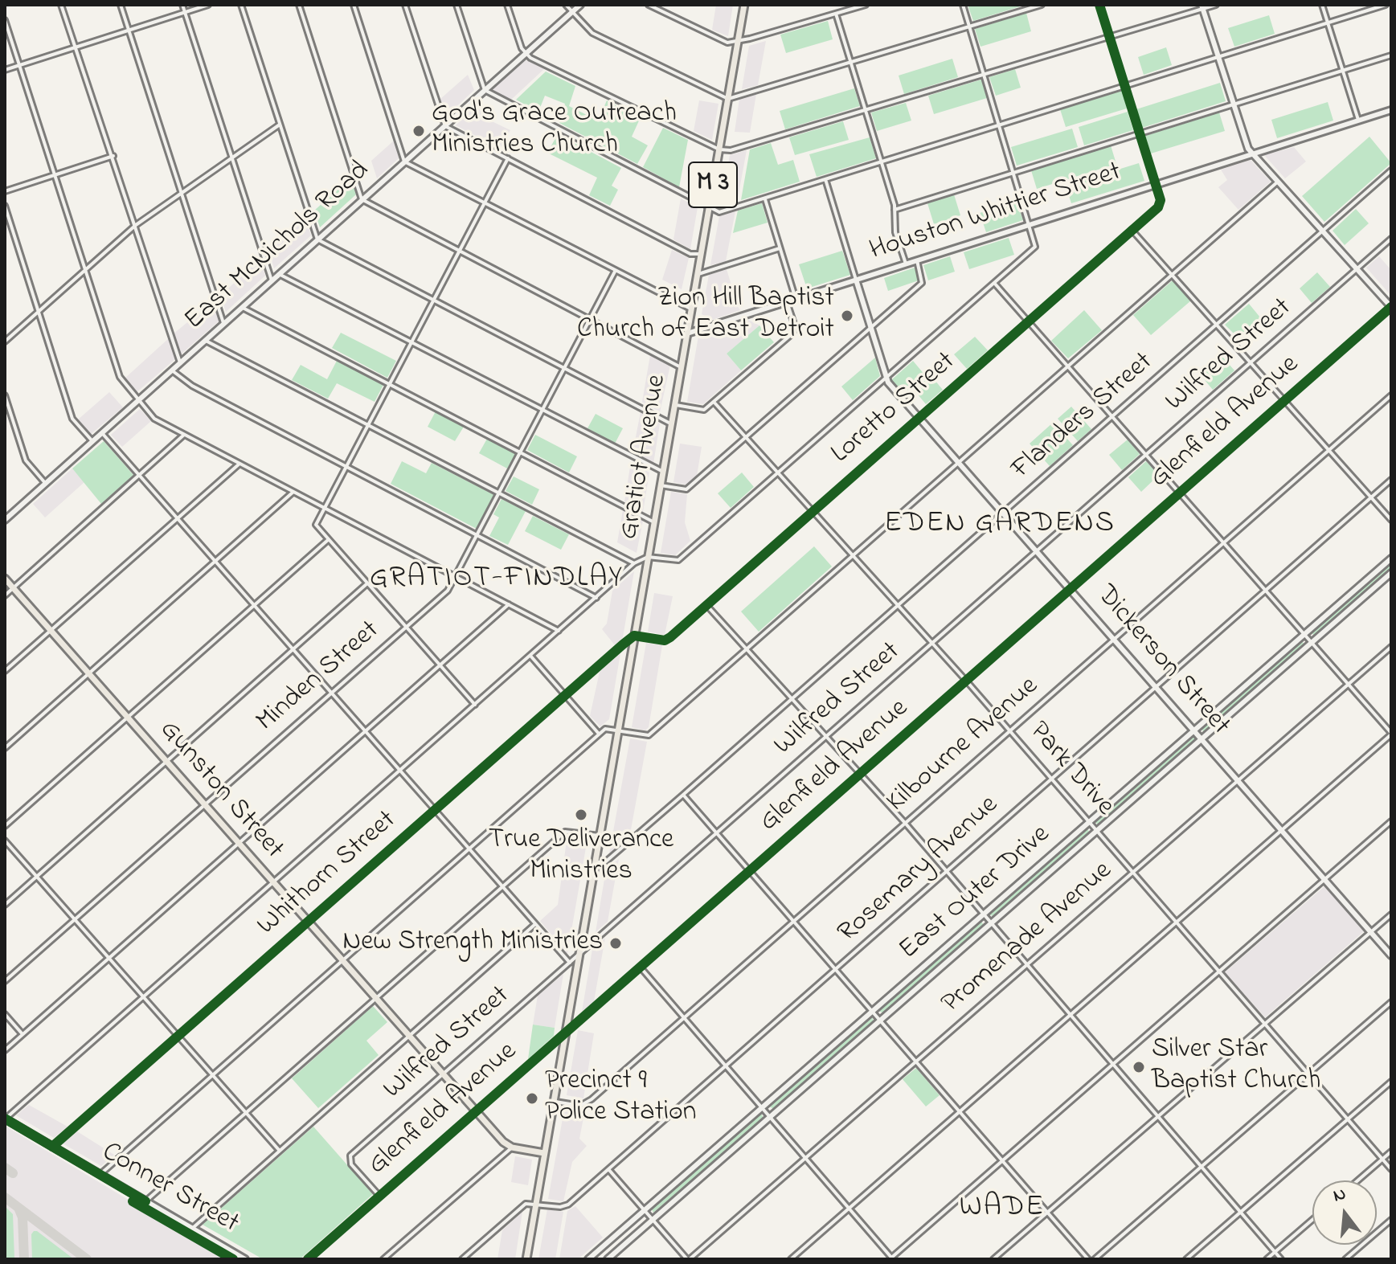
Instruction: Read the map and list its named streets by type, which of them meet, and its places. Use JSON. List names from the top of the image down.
{
  "streets": {
    "main road": ["M 3", "Gratiot Avenue", "Gunston Street"],
    "street": [
      "Houston Whittier Street",
      "East McNichols Road",
      "Wilfred Street",
      "Loretto Street",
      "Flanders Street",
      "Glenfield Avenue",
      "Dickerson Street",
      "Minden Street",
      "Kilbourne Avenue",
      "Park Drive",
      "Rosemary Avenue",
      "Whithorn Street",
      "East Outer Drive",
      "Promenade Avenue",
      "Conner Street"
    ]
  },
  "crossings": [
    ["Houston Whittier Street", "Loretto Street"],
    ["Houston Whittier Street", "Gratiot Avenue"],
    ["Houston Whittier Street", "Dickerson Street"],
    ["Wilfred Street", "Glenfield Avenue"],
    ["Wilfred Street", "Gratiot Avenue"],
    ["Wilfred Street", "Dickerson Street"],
    ["Wilfred Street", "Park Drive"],
    ["Wilfred Street", "Gunston Street"],
    ["Loretto Street", "Gratiot Avenue"],
    ["Loretto Street", "Dickerson Street"],
    ["Loretto Street", "Park Drive"],
    ["Loretto Street", "Whithorn Street"],
    ["Flanders Street", "Gratiot Avenue"],
    ["Flanders Street", "Dickerson Street"],
    ["Flanders Street", "Park Drive"],
    ["Glenfield Avenue", "Gratiot Avenue"],
    ["Glenfield Avenue", "Dickerson Street"],
    ["Glenfield Avenue", "Park Drive"],
    ["Glenfield Avenue", "Gunston Street"],
    ["Gratiot Avenue", "Kilbourne Avenue"],
    ["Gratiot Avenue", "Rosemary Avenue"],
    ["Gratiot Avenue", "Whithorn Street"],
    ["Dickerson Street", "Kilbourne Avenue"],
    ["Dickerson Street", "Rosemary Avenue"],
    ["Dickerson Street", "East Outer Drive"],
    ["Dickerson Street", "Promenade Avenue"],
    ["Minden Street", "Gunston Street"],
    ["Kilbourne Avenue", "Park Drive"],
    ["Park Drive", "Rosemary Avenue"],
    ["Park Drive", "East Outer Drive"],
    ["Park Drive", "Promenade Avenue"],
    ["Gunston Street", "Whithorn Street"],
    ["Whithorn Street", "Conner Street"]
  ],
  "districts": ["EDEN GARDENS", "GRATIOT-FINDLAY", "WADE"],
  "places": [
    "God's Grace Outreach Ministries Church",
    "Zion Hill Baptist Church of East Detroit",
    "True Deliverance Ministries",
    "New Strength Ministries",
    "Silver Star Baptist Church",
    "Precinct 9 Police Station"
  ],
  "north": "top"
}
